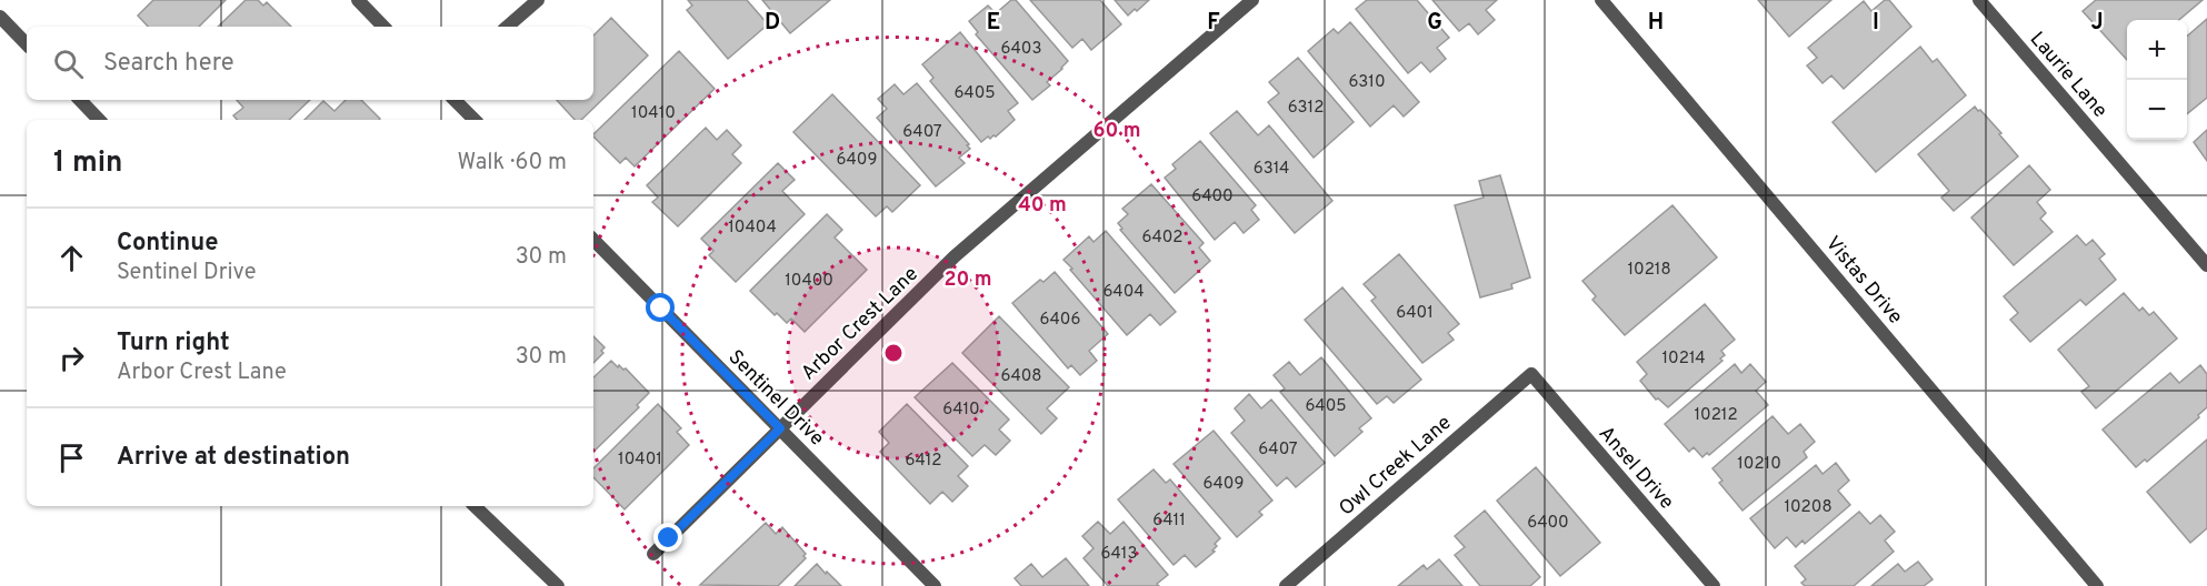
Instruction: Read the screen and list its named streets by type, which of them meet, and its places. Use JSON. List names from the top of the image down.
{
  "streets": {
    "street": [
      "Laurie Lane",
      "Vistas Drive",
      "Arbor Crest Lane",
      "Sentinel Drive",
      "Owl Creek Lane",
      "Ansel Drive"
    ]
  },
  "crossings": [
    ["Arbor Crest Lane", "Sentinel Drive"],
    ["Owl Creek Lane", "Ansel Drive"]
  ],
  "house_numbers": [
    "6403",
    "6310",
    "6405",
    "6312",
    "10410",
    "6407",
    "6409",
    "6314",
    "6400",
    "10404",
    "6402",
    "10218",
    "10400",
    "6404",
    "6401",
    "6406",
    "10214",
    "6408",
    "6405",
    "6410",
    "10212",
    "6407",
    "10401",
    "6412",
    "10210",
    "6409",
    "10208",
    "6411",
    "6400",
    "6413"
  ],
  "page": {
    "map_buttons": ["+", "−"],
    "search": "Search here",
    "heading": ["1 min", "Walk · 60 m"],
    "list": [
      ["Continue", "Sentinel Drive", "30 m"],
      ["Turn right", "Arbor Crest Lane", "30 m"],
      "Arrive at destination"
    ]
  },
  "grid": {
    "columns": [
      "D",
      "E",
      "F",
      "G",
      "H",
      "I",
      "J"
    ]
  },
  "rings": ["60 m", "40 m", "20 m"]
}
